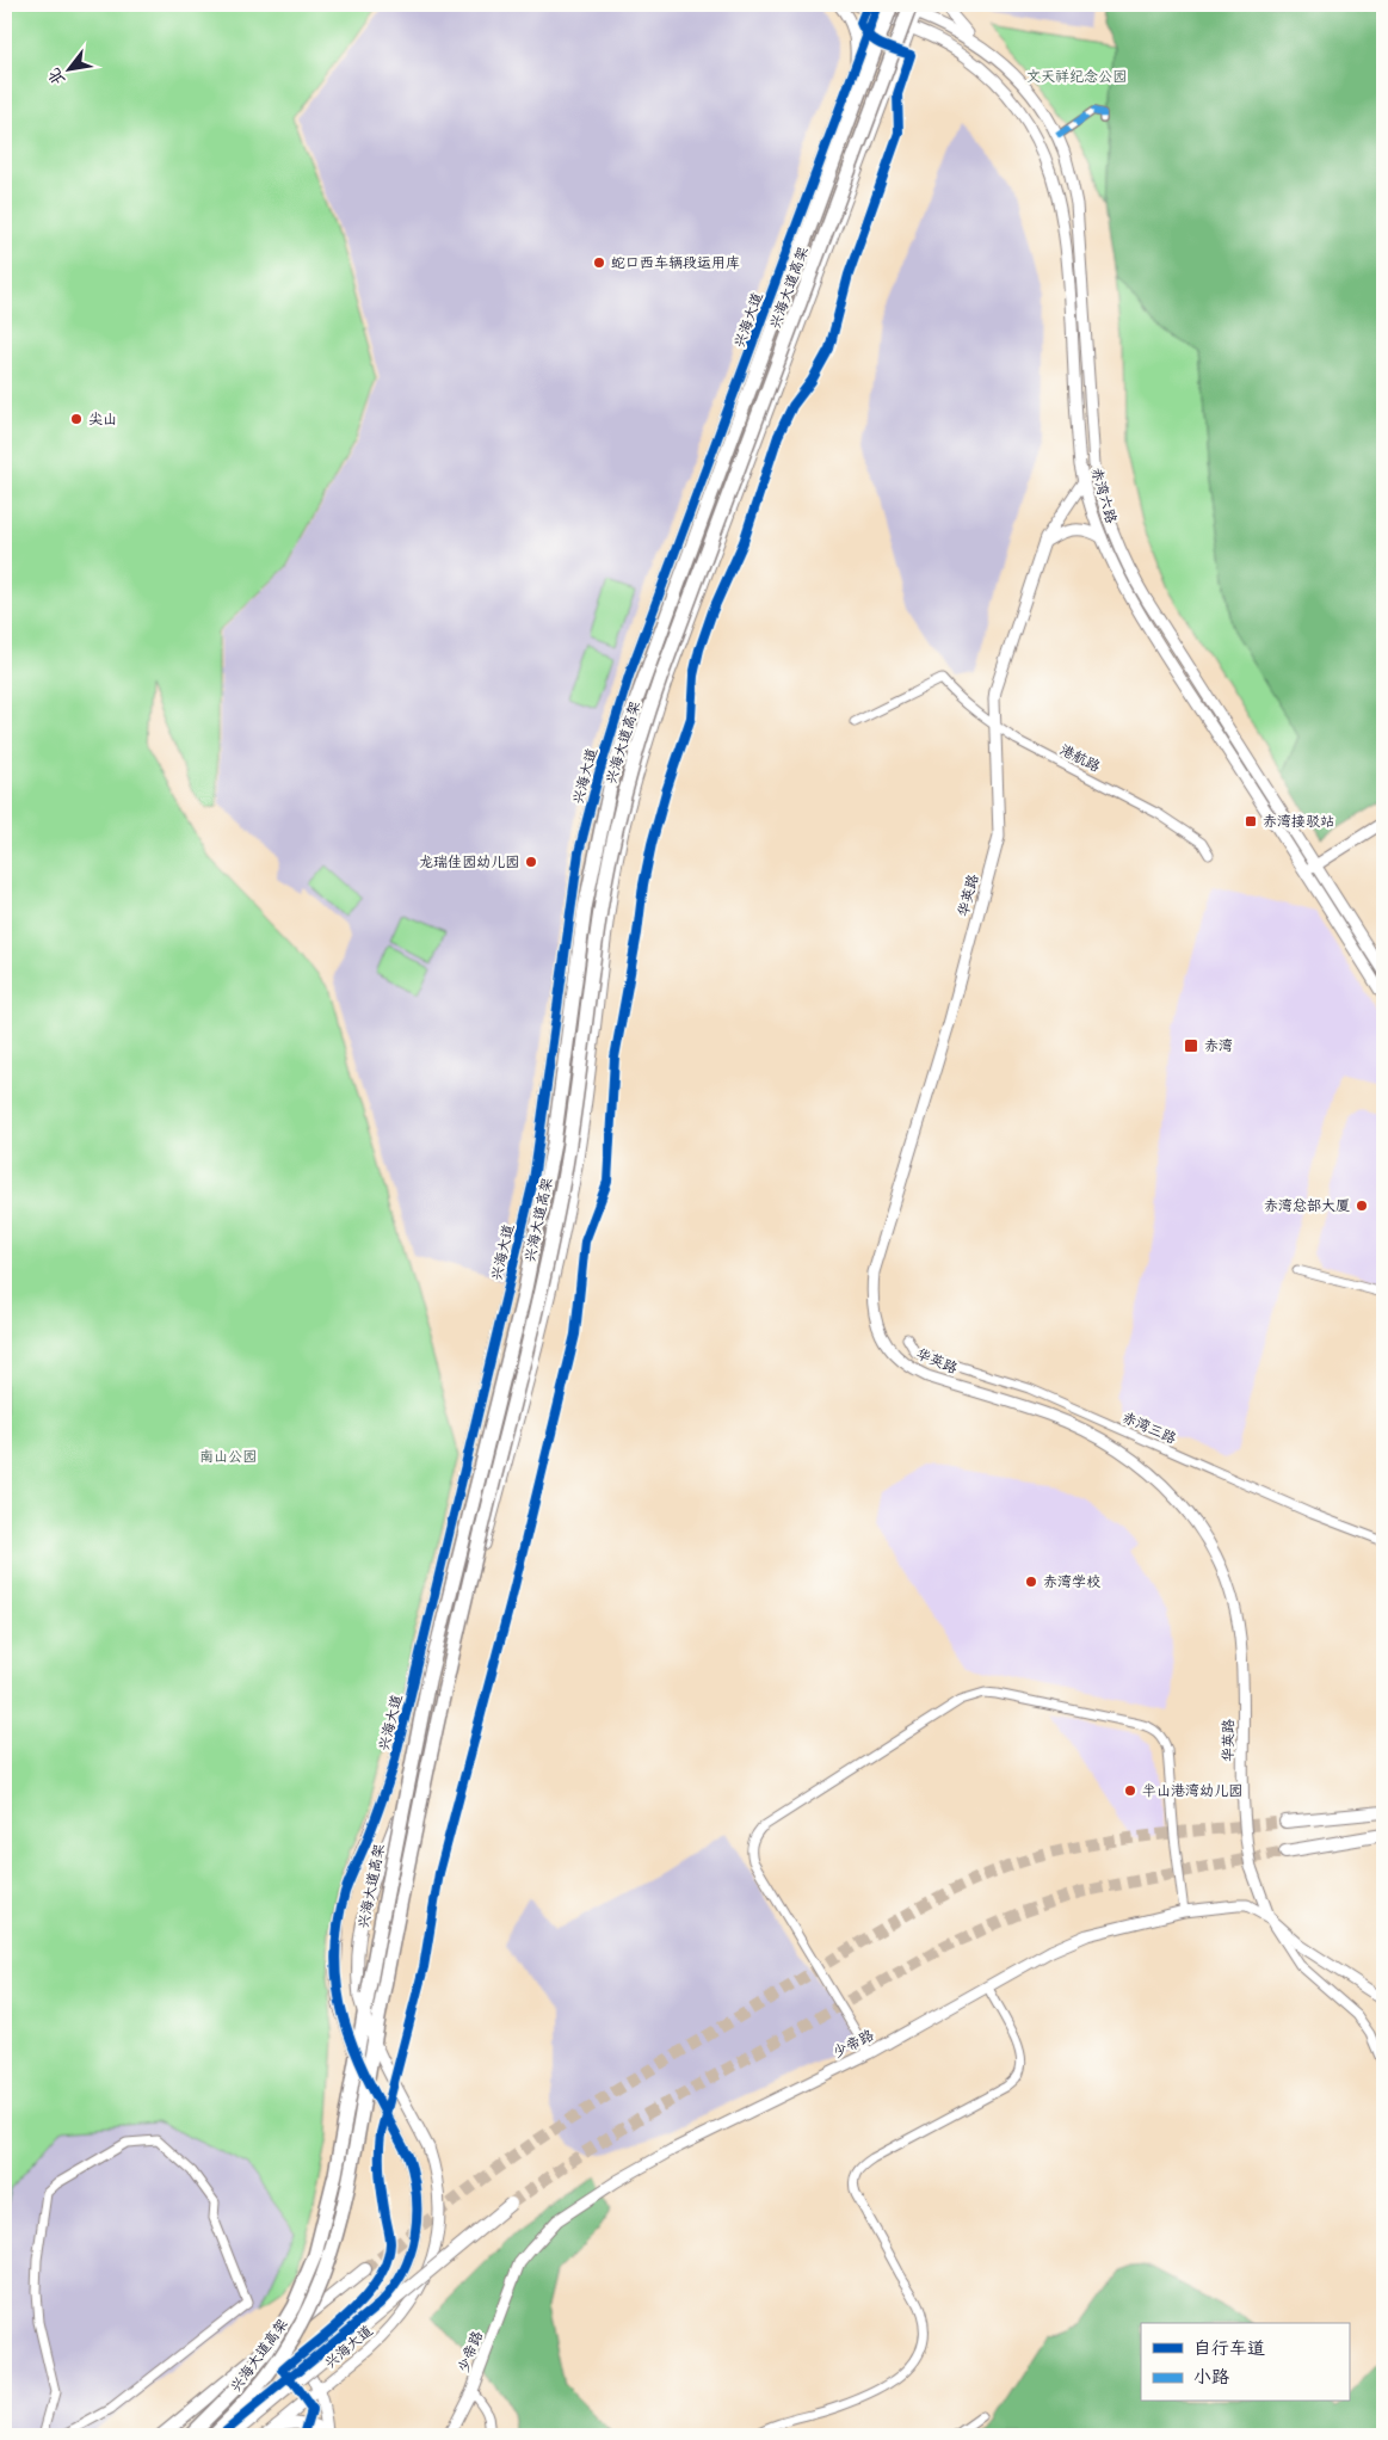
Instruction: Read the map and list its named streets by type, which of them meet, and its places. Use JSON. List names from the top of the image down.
{
  "streets": {
    "main road": ["兴海大道高架"],
    "street": [
      "兴海大道",
      "赤湾六路",
      "港航路",
      "华英路",
      "赤湾三路",
      "少帝路"
    ]
  },
  "crossings": [
    ["兴海大道高架", "兴海大道"],
    ["兴海大道高架", "赤湾六路"],
    ["兴海大道", "赤湾六路"],
    ["赤湾六路", "华英路"],
    ["港航路", "华英路"],
    ["华英路", "少帝路"]
  ],
  "parks": ["文天祥纪念公园", "南山公园"],
  "places": {
    "other": [
      "蛇口西车辆段运用库",
      "尖山",
      "龙瑞佳园幼儿园",
      "赤湾总部大厦",
      "赤湾学校",
      "半山港湾幼儿园"
    ],
    "transit": ["赤湾接驳站", "赤湾"]
  },
  "legend": ["自行车道", "小路"],
  "north": "bottom left"
}
